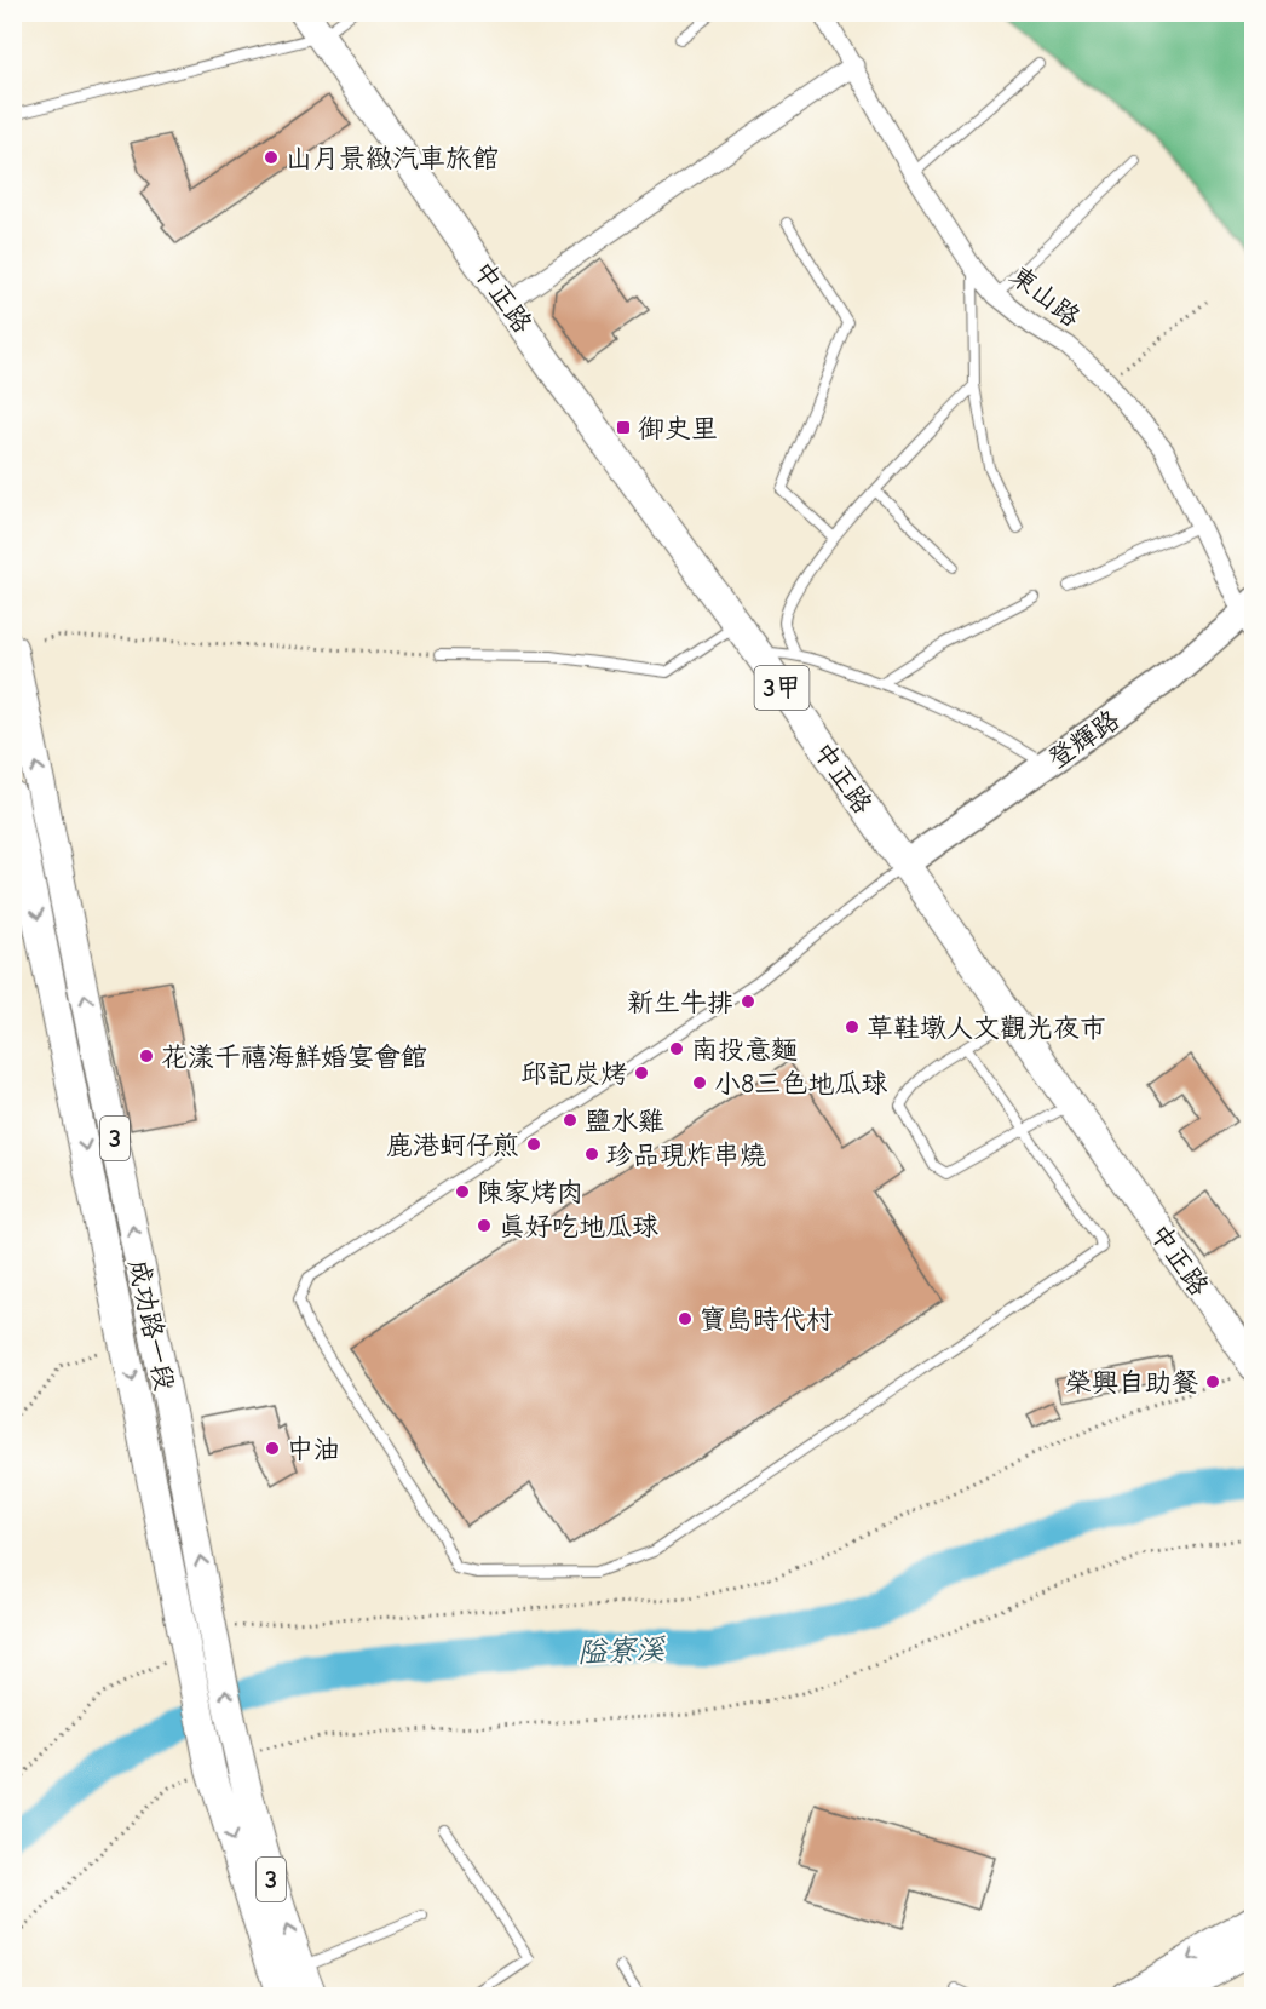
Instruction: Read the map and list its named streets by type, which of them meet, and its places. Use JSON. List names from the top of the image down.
{
  "streets": {
    "main road": [
      "中正路",
      "3甲",
      "3",
      "成功路一段"
    ],
    "street": ["東山路", "登輝路"]
  },
  "crossings": [
    ["東山路", "登輝路"],
    ["中正路", "登輝路"]
  ],
  "water": ["隘寮溪"],
  "places": {
    "other": [
      "山月景緻汽車旅館",
      "新生牛排",
      "草鞋墩人文觀光夜市",
      "南投意麵",
      "花漾千禧海鮮婚宴會館",
      "邱記炭烤",
      "小8三色地瓜球",
      "鹽水雞",
      "鹿港蚵仔煎",
      "珍品現炸串燒",
      "陳家烤肉",
      "真好吃地瓜球",
      "寶島時代村",
      "榮興自助餐",
      "中油"
    ],
    "transit": ["御史里"]
  }
}
